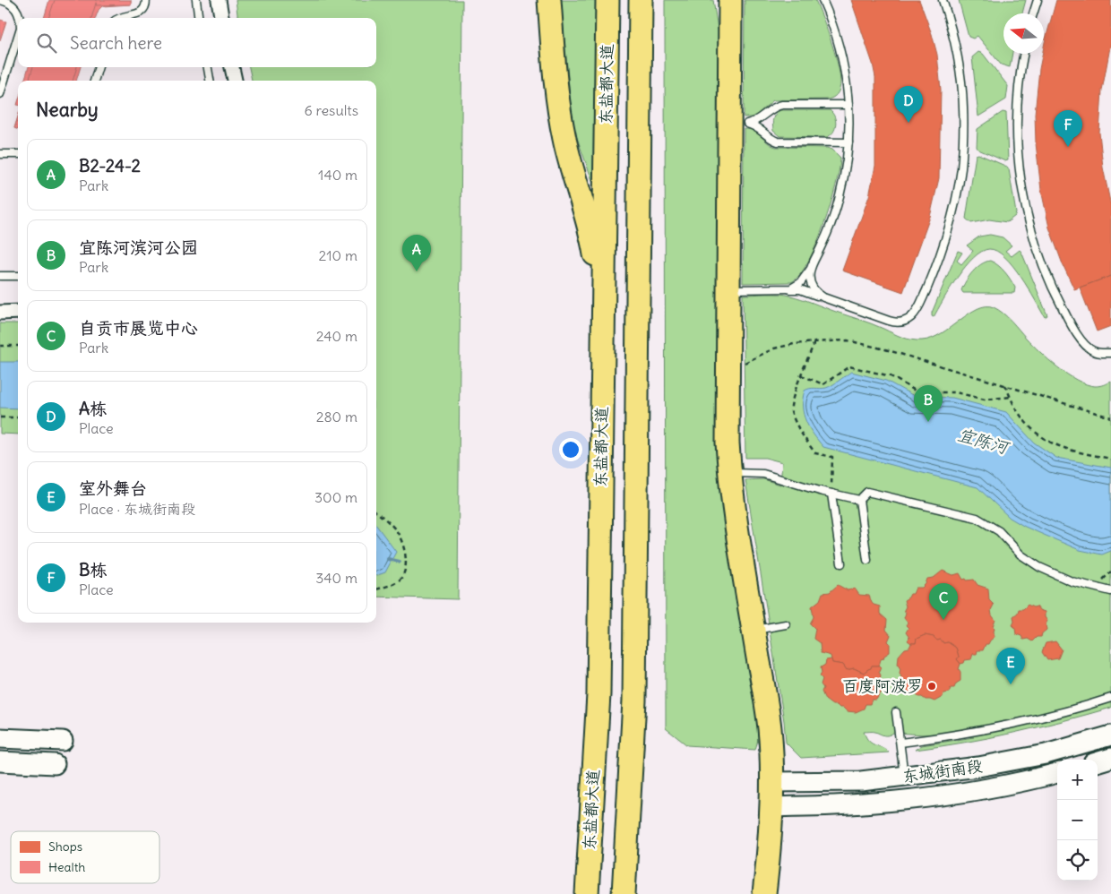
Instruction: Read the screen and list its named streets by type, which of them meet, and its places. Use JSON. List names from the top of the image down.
{
  "streets": {
    "highway": ["东盐都大道"],
    "main road": ["东城街南段"]
  },
  "water": ["宜陈河"],
  "places": ["百度阿波罗"],
  "legend": ["Shops", "Health"],
  "north": "left",
  "page": {
    "search": "Search here",
    "heading": ["Nearby", "6 results"],
    "pins": [
      "D",
      "F",
      "A",
      "B",
      "C",
      "E"
    ],
    "list": [
      {
        "mark": "A",
        "name": "B2-24-2",
        "note": "Park",
        "value": "140 m"
      },
      {
        "mark": "B",
        "name": "宜陈河滨河公园",
        "note": "Park",
        "value": "210 m"
      },
      {
        "mark": "C",
        "name": "自贡市展览中心",
        "note": "Park",
        "value": "240 m"
      },
      {
        "mark": "D",
        "name": "A栋",
        "note": "Place",
        "value": "280 m"
      },
      {
        "mark": "E",
        "name": "室外舞台",
        "note": "Place · 东城街南段",
        "value": "300 m"
      },
      {
        "mark": "F",
        "name": "B栋",
        "note": "Place",
        "value": "340 m"
      }
    ],
    "map_buttons": ["+", "−"]
  }
}
